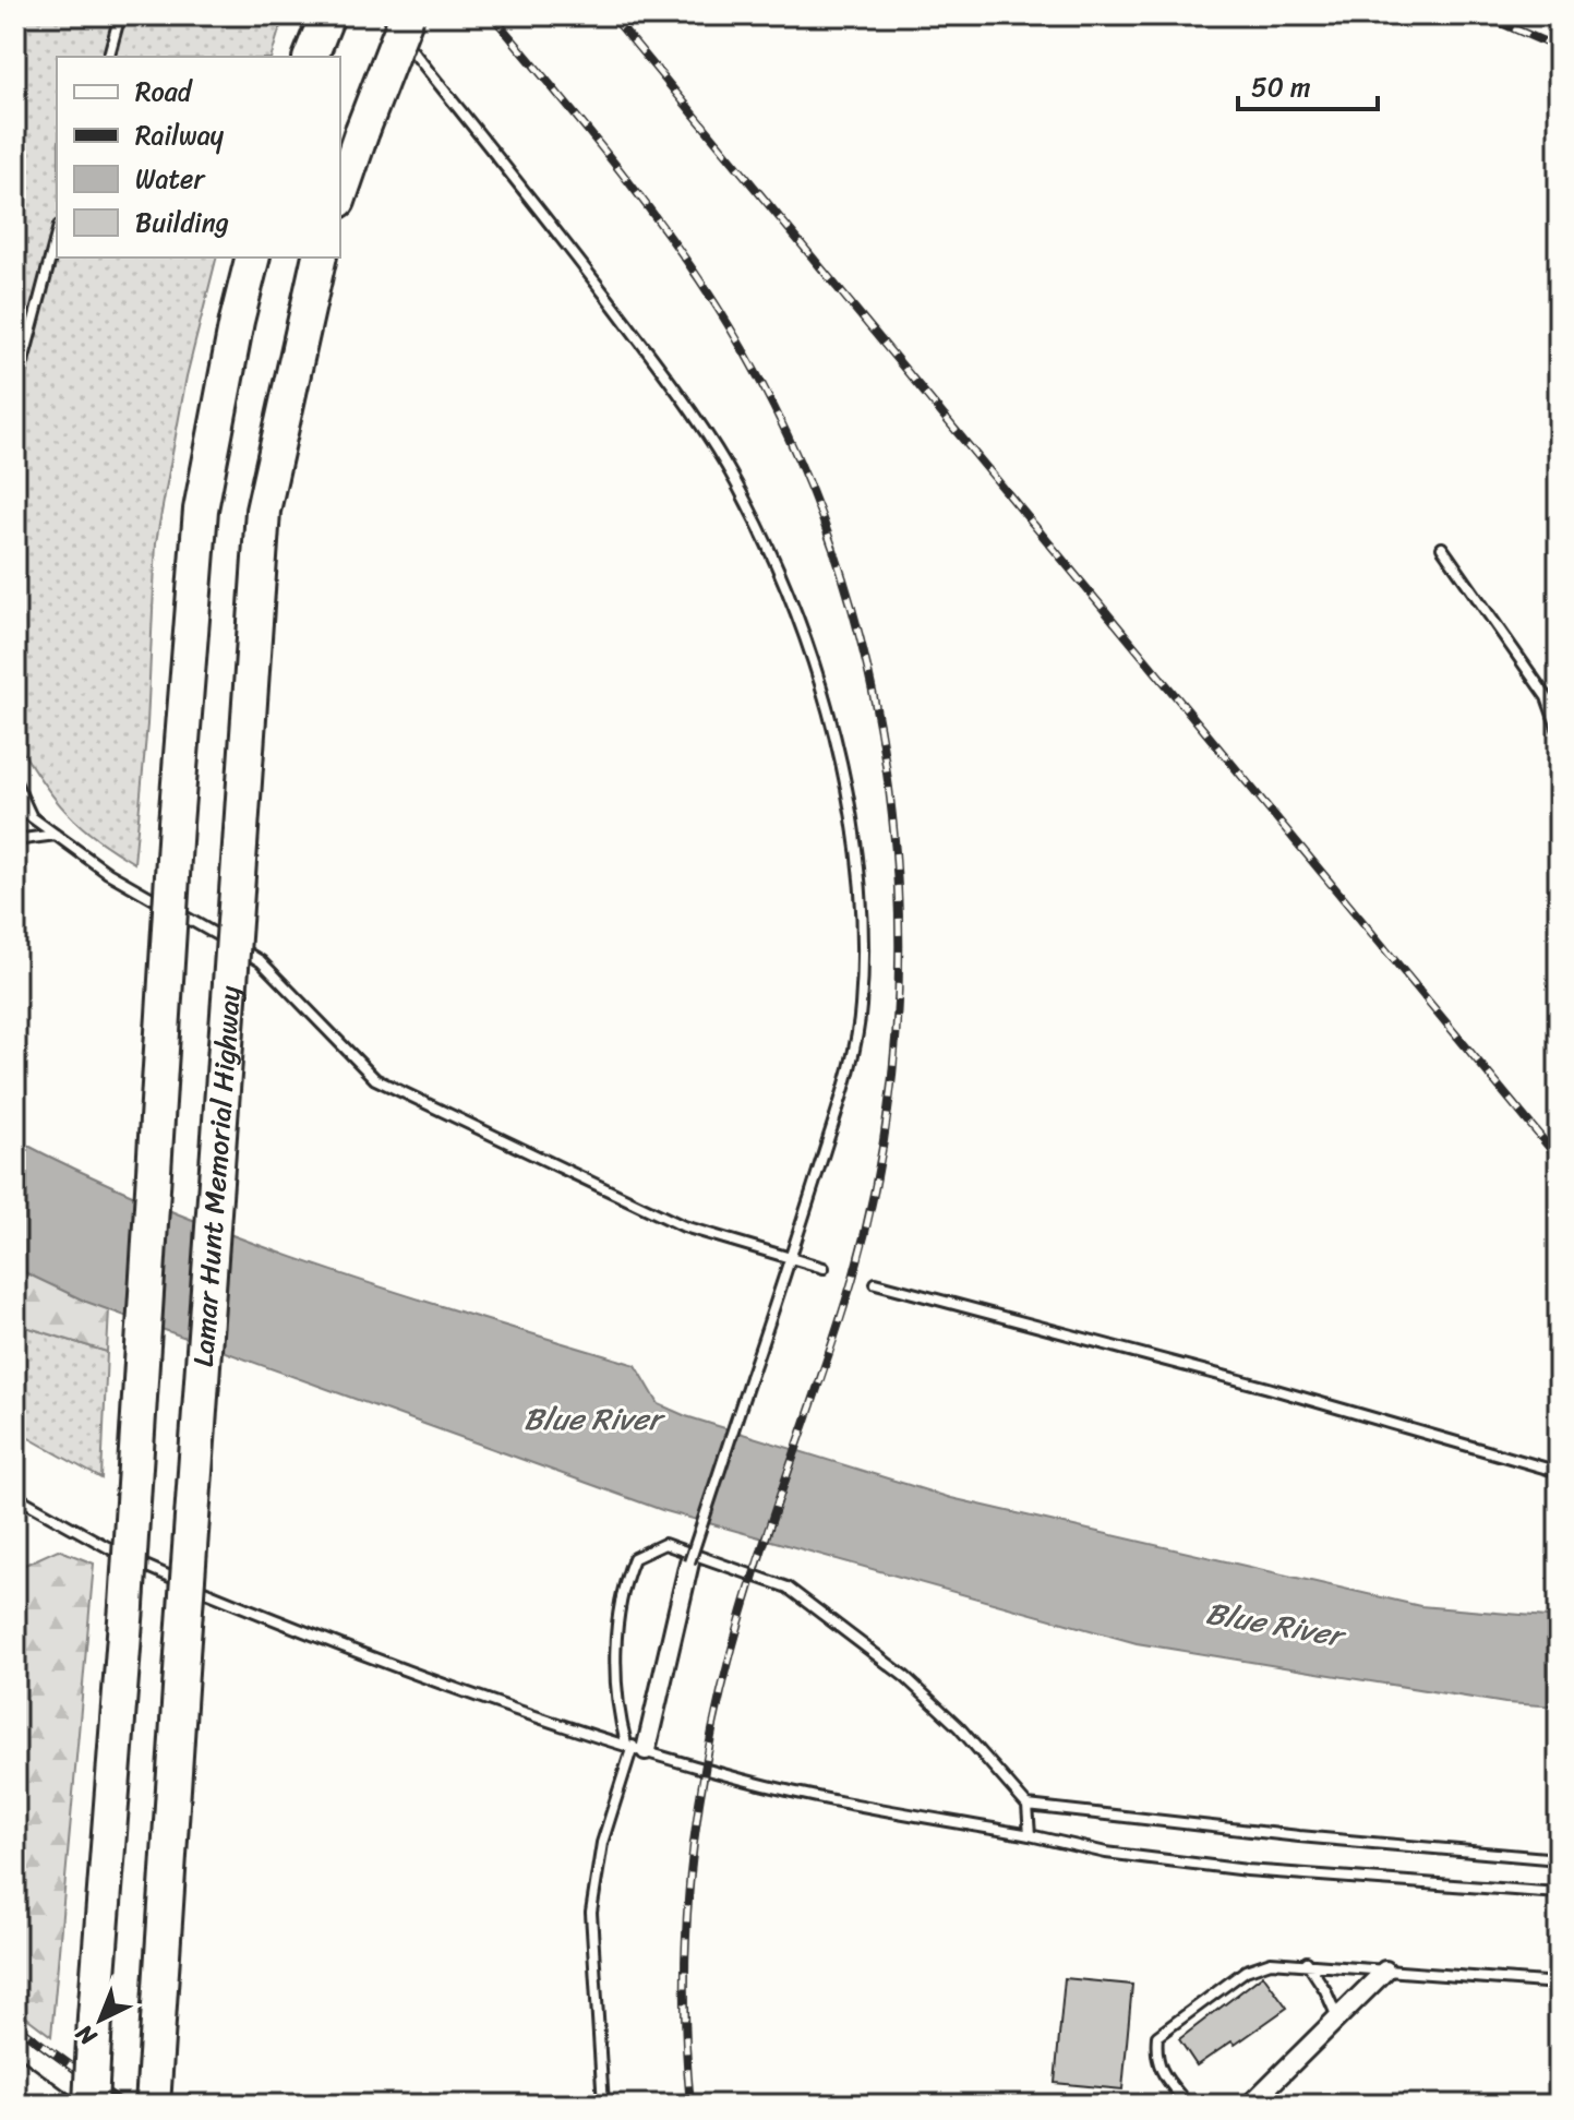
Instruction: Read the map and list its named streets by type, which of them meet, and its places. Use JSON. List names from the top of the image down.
{
  "streets": {
    "highway": ["Lamar Hunt Memorial Highway"]
  },
  "water": ["Blue River"],
  "legend": [
    "Road",
    "Railway",
    "Water",
    "Building"
  ],
  "scale_bar": "50 m",
  "north": "bottom left"
}
